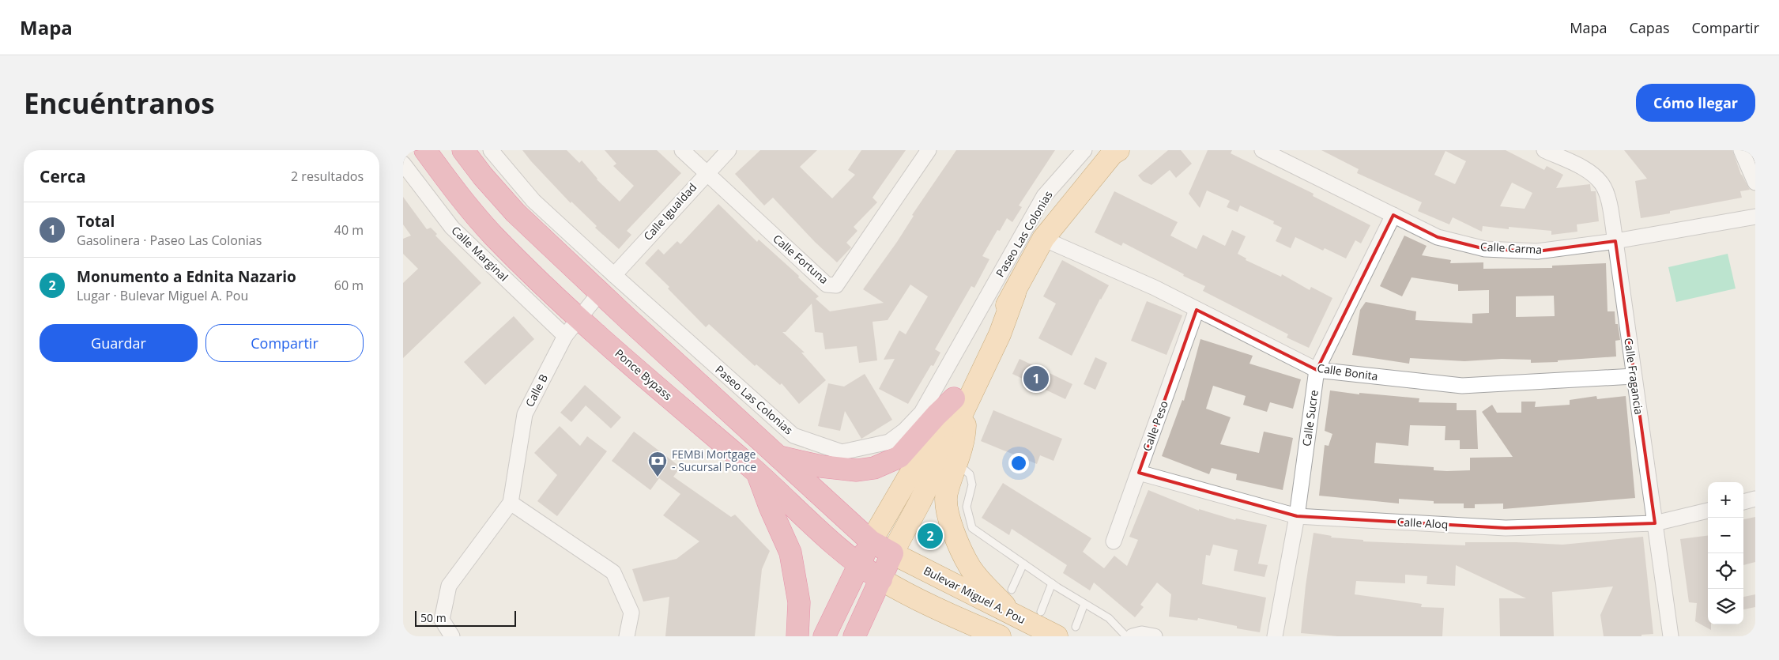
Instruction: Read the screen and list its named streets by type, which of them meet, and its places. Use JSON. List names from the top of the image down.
{
  "streets": {
    "highway": ["Ponce Bypass"],
    "main road": ["Bulevar Miguel A. Pou"],
    "street": [
      "Calle Igualdad",
      "Paseo Las Colonias",
      "Calle Carma",
      "Calle Marginal",
      "Calle Fortuna",
      "Calle Bonita",
      "Calle Fragancia",
      "Calle B",
      "Calle Sucre",
      "Calle Peso",
      "Calle Aloq"
    ]
  },
  "crossings": [
    ["Calle Igualdad", "Paseo Las Colonias"],
    ["Calle Igualdad", "Calle Fortuna"],
    ["Calle Carma", "Calle Fragancia"],
    ["Calle Carma", "Calle Sucre"],
    ["Calle Marginal", "Calle B"],
    ["Calle Bonita", "Calle Fragancia"],
    ["Calle Bonita", "Calle Sucre"],
    ["Calle Bonita", "Calle Peso"],
    ["Ponce Bypass", "Calle B"],
    ["Calle Fragancia", "Calle Aloq"],
    ["Calle Sucre", "Calle Aloq"],
    ["Calle Peso", "Calle Aloq"]
  ],
  "places": {
    "bank": ["FEMBi Mortgage - Sucursal Ponce"]
  },
  "scale_bar": "50 m",
  "page": {
    "header": "Mapa",
    "nav": ["Mapa", "Capas", "Compartir"],
    "buttons": [
      "Cómo llegar",
      ["Guardar", "Compartir"]
    ],
    "title": "Encuéntranos",
    "heading": ["Cerca", "2 resultados"],
    "list": [
      {
        "mark": "1",
        "name": "Total",
        "note": "Gasolinera · Paseo Las Colonias",
        "value": "40 m"
      },
      {
        "mark": "2",
        "name": "Monumento a Ednita Nazario",
        "note": "Lugar · Bulevar Miguel A. Pou",
        "value": "60 m"
      }
    ],
    "pins": ["1", "2"],
    "map_buttons": ["+", "−"],
    "scale": "50 m"
  }
}
